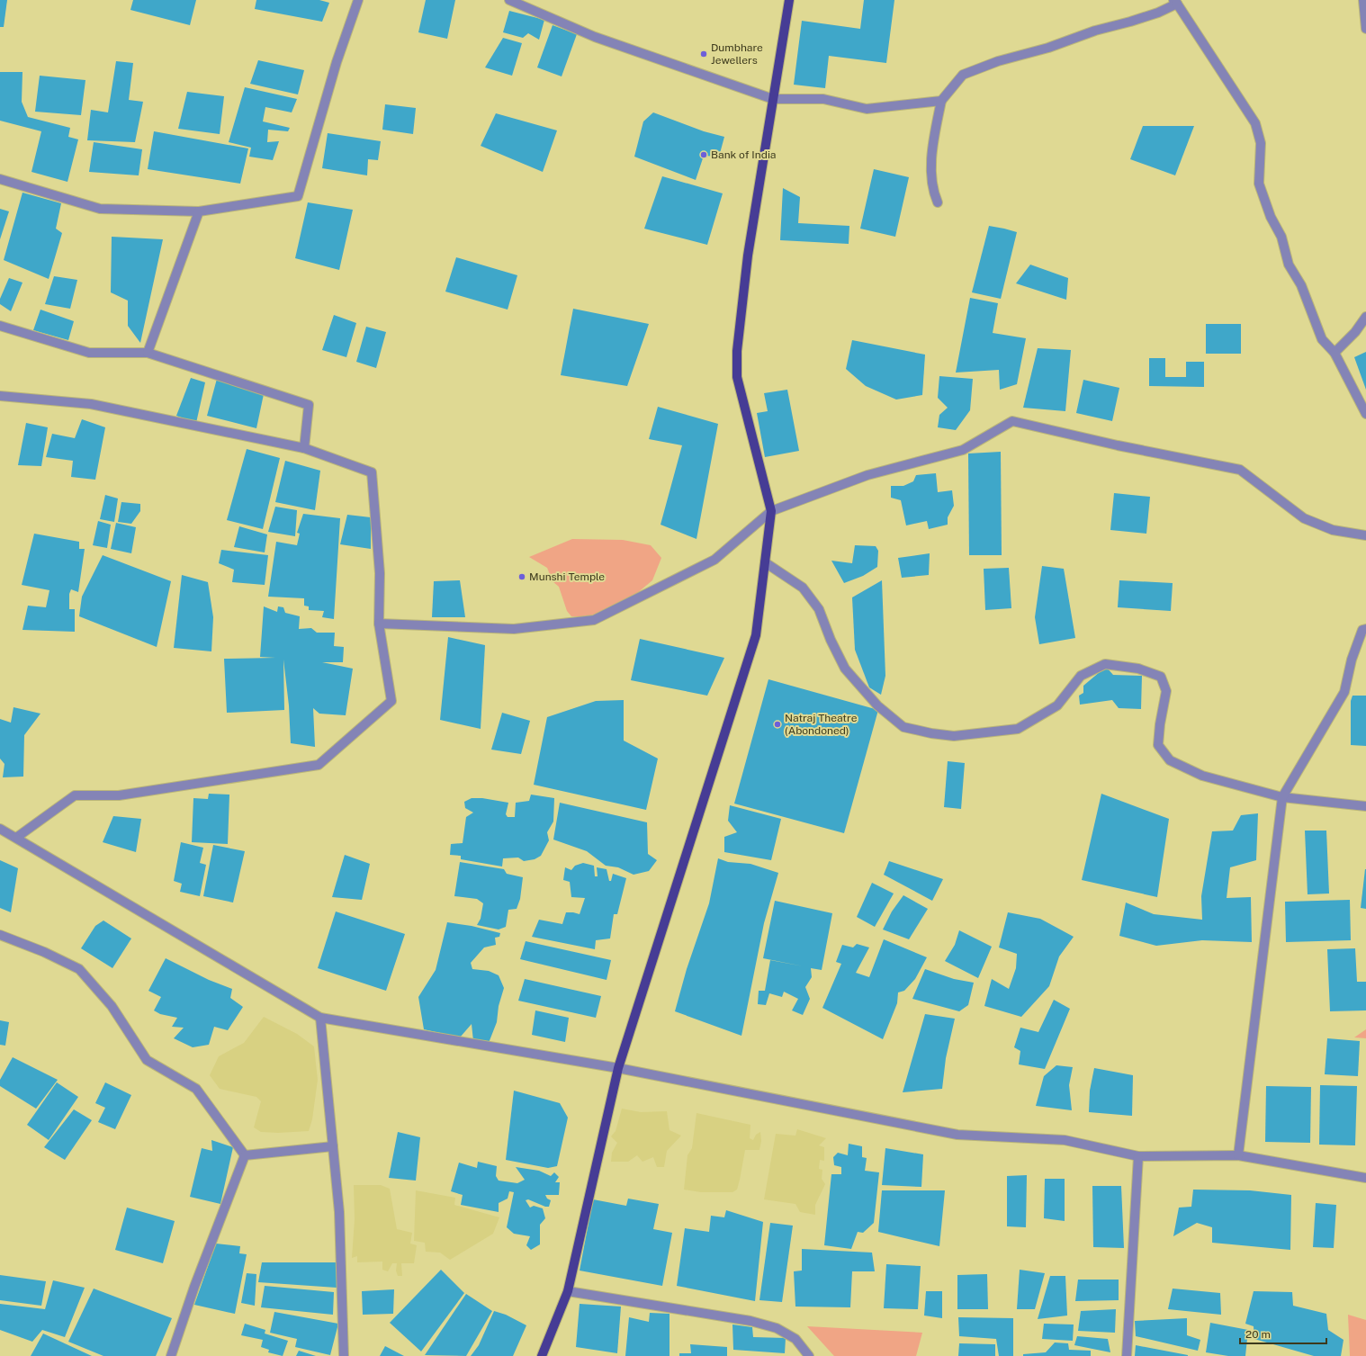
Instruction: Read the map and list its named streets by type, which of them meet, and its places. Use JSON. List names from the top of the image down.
{
  "places": [
    "Dumbhare Jewellers",
    "Bank of India",
    "Munshi Temple",
    "Natraj Theatre (Abondoned)"
  ],
  "scale_bar": "20 m"
}
